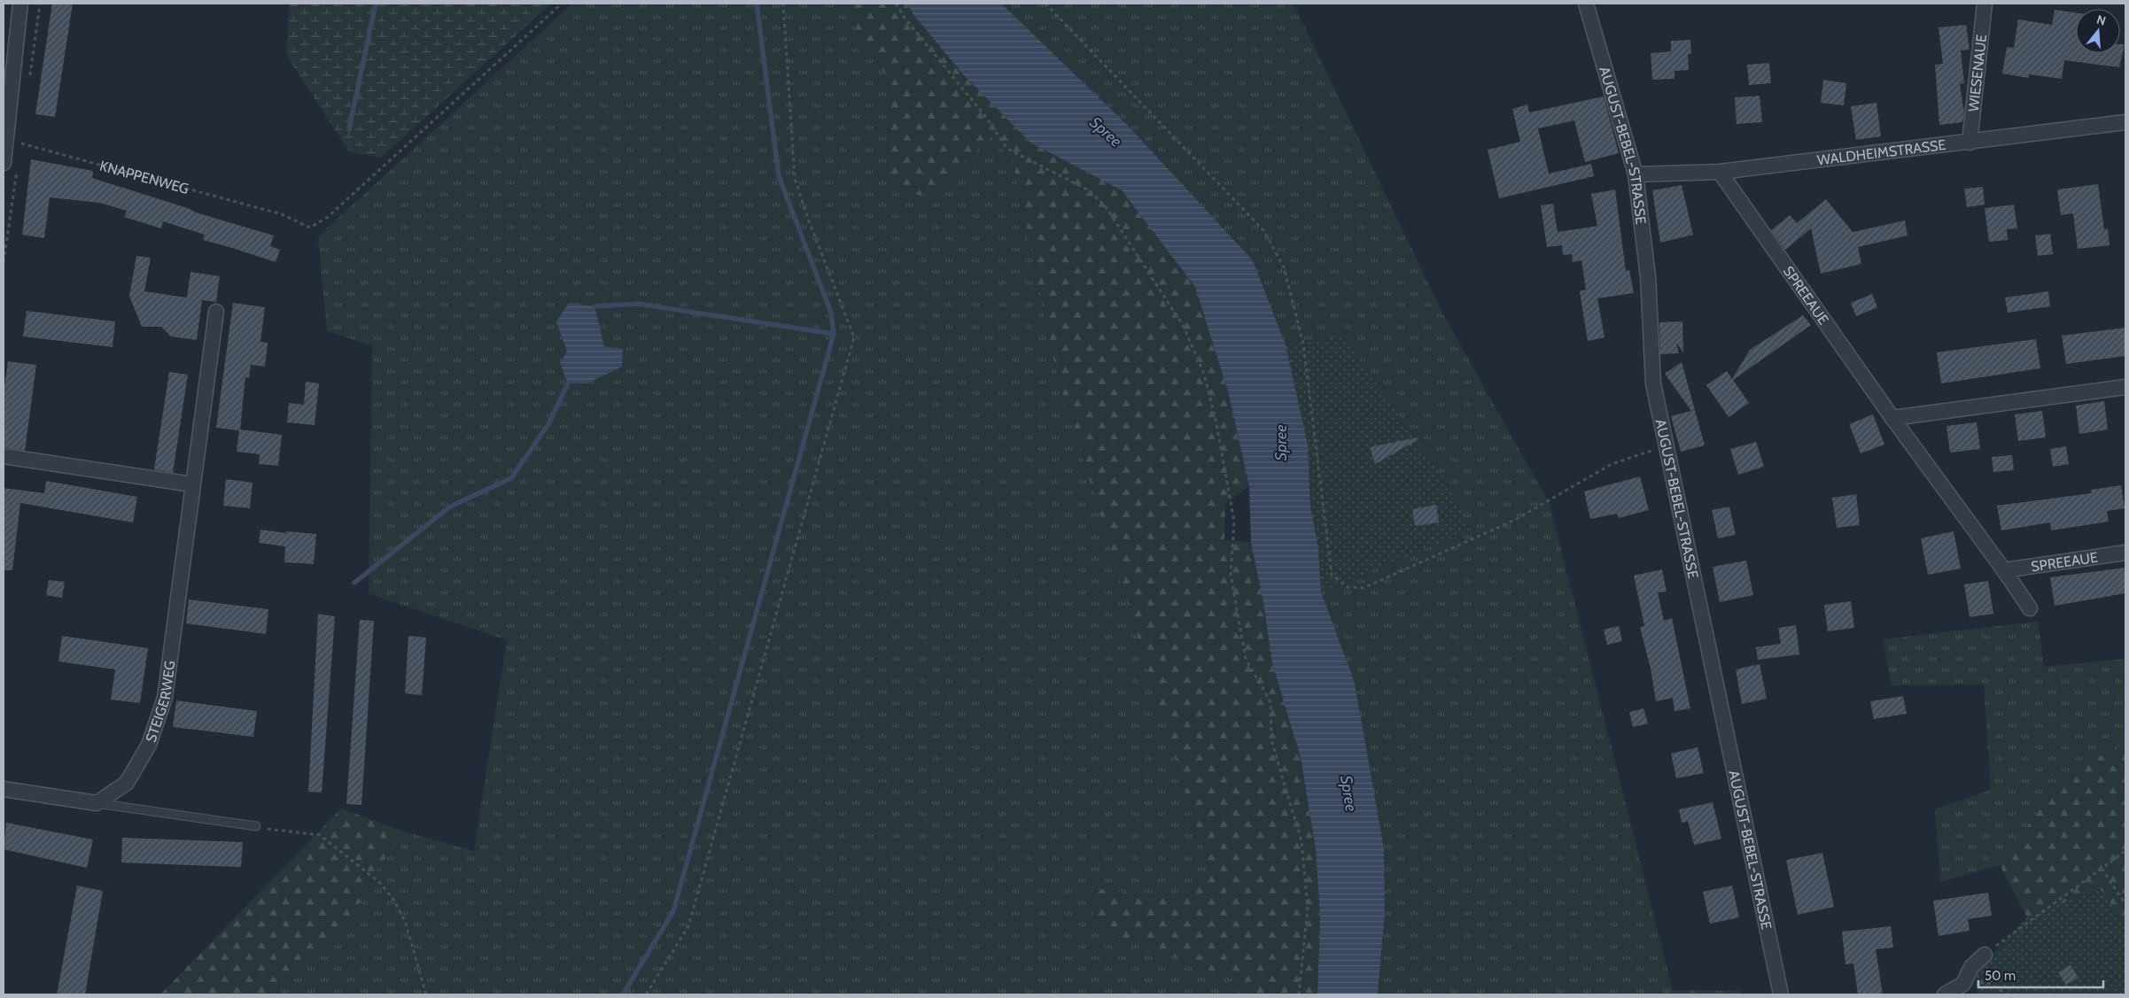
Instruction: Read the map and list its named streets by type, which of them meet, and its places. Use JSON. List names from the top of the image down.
{
  "streets": {
    "street": [
      "WIESENAUE",
      "AUGUST-BEBEL-STRASSE",
      "WALDHEIMSTRASSE",
      "SPREEAUE",
      "STEIGERWEG"
    ],
    "path": ["KNAPPENWEG"]
  },
  "crossings": [
    ["WIESENAUE", "WALDHEIMSTRASSE"],
    ["AUGUST-BEBEL-STRASSE", "WALDHEIMSTRASSE"],
    ["WALDHEIMSTRASSE", "SPREEAUE"]
  ],
  "water": ["Spree"],
  "scale_bar": "50 m",
  "north": "top"
}
